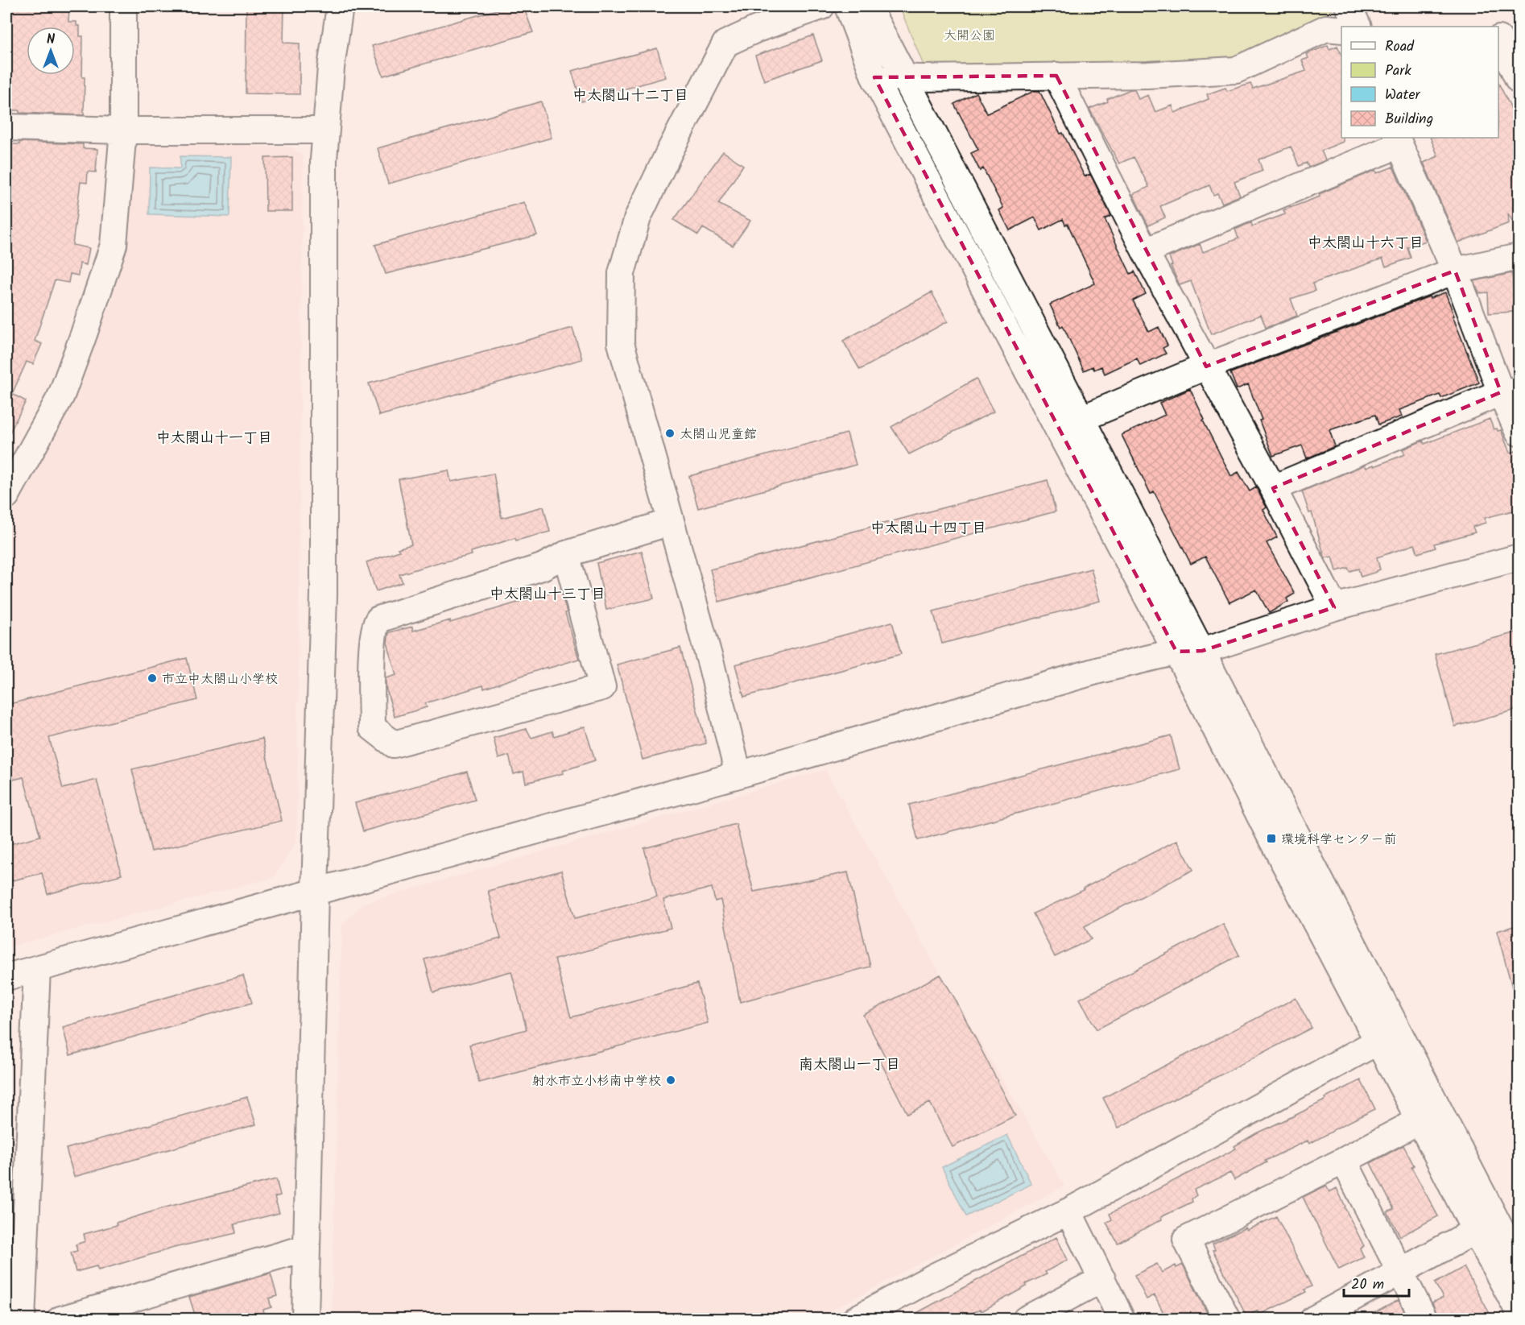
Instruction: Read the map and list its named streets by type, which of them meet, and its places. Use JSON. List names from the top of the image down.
{
  "districts": [
    "中太閤山十二丁目",
    "中太閤山十六丁目",
    "中太閤山十一丁目",
    "中太閤山十四丁目",
    "中太閤山十三丁目",
    "南太閤山一丁目"
  ],
  "parks": ["大開公園"],
  "places": {
    "other": ["太閤山児童館", "市立中太閤山小学校", "射水市立小杉南中学校"],
    "transit": ["環境科学センター前"]
  },
  "legend": [
    "Road",
    "Park",
    "Water",
    "Building"
  ],
  "scale_bar": "20 m",
  "north": "top"
}
